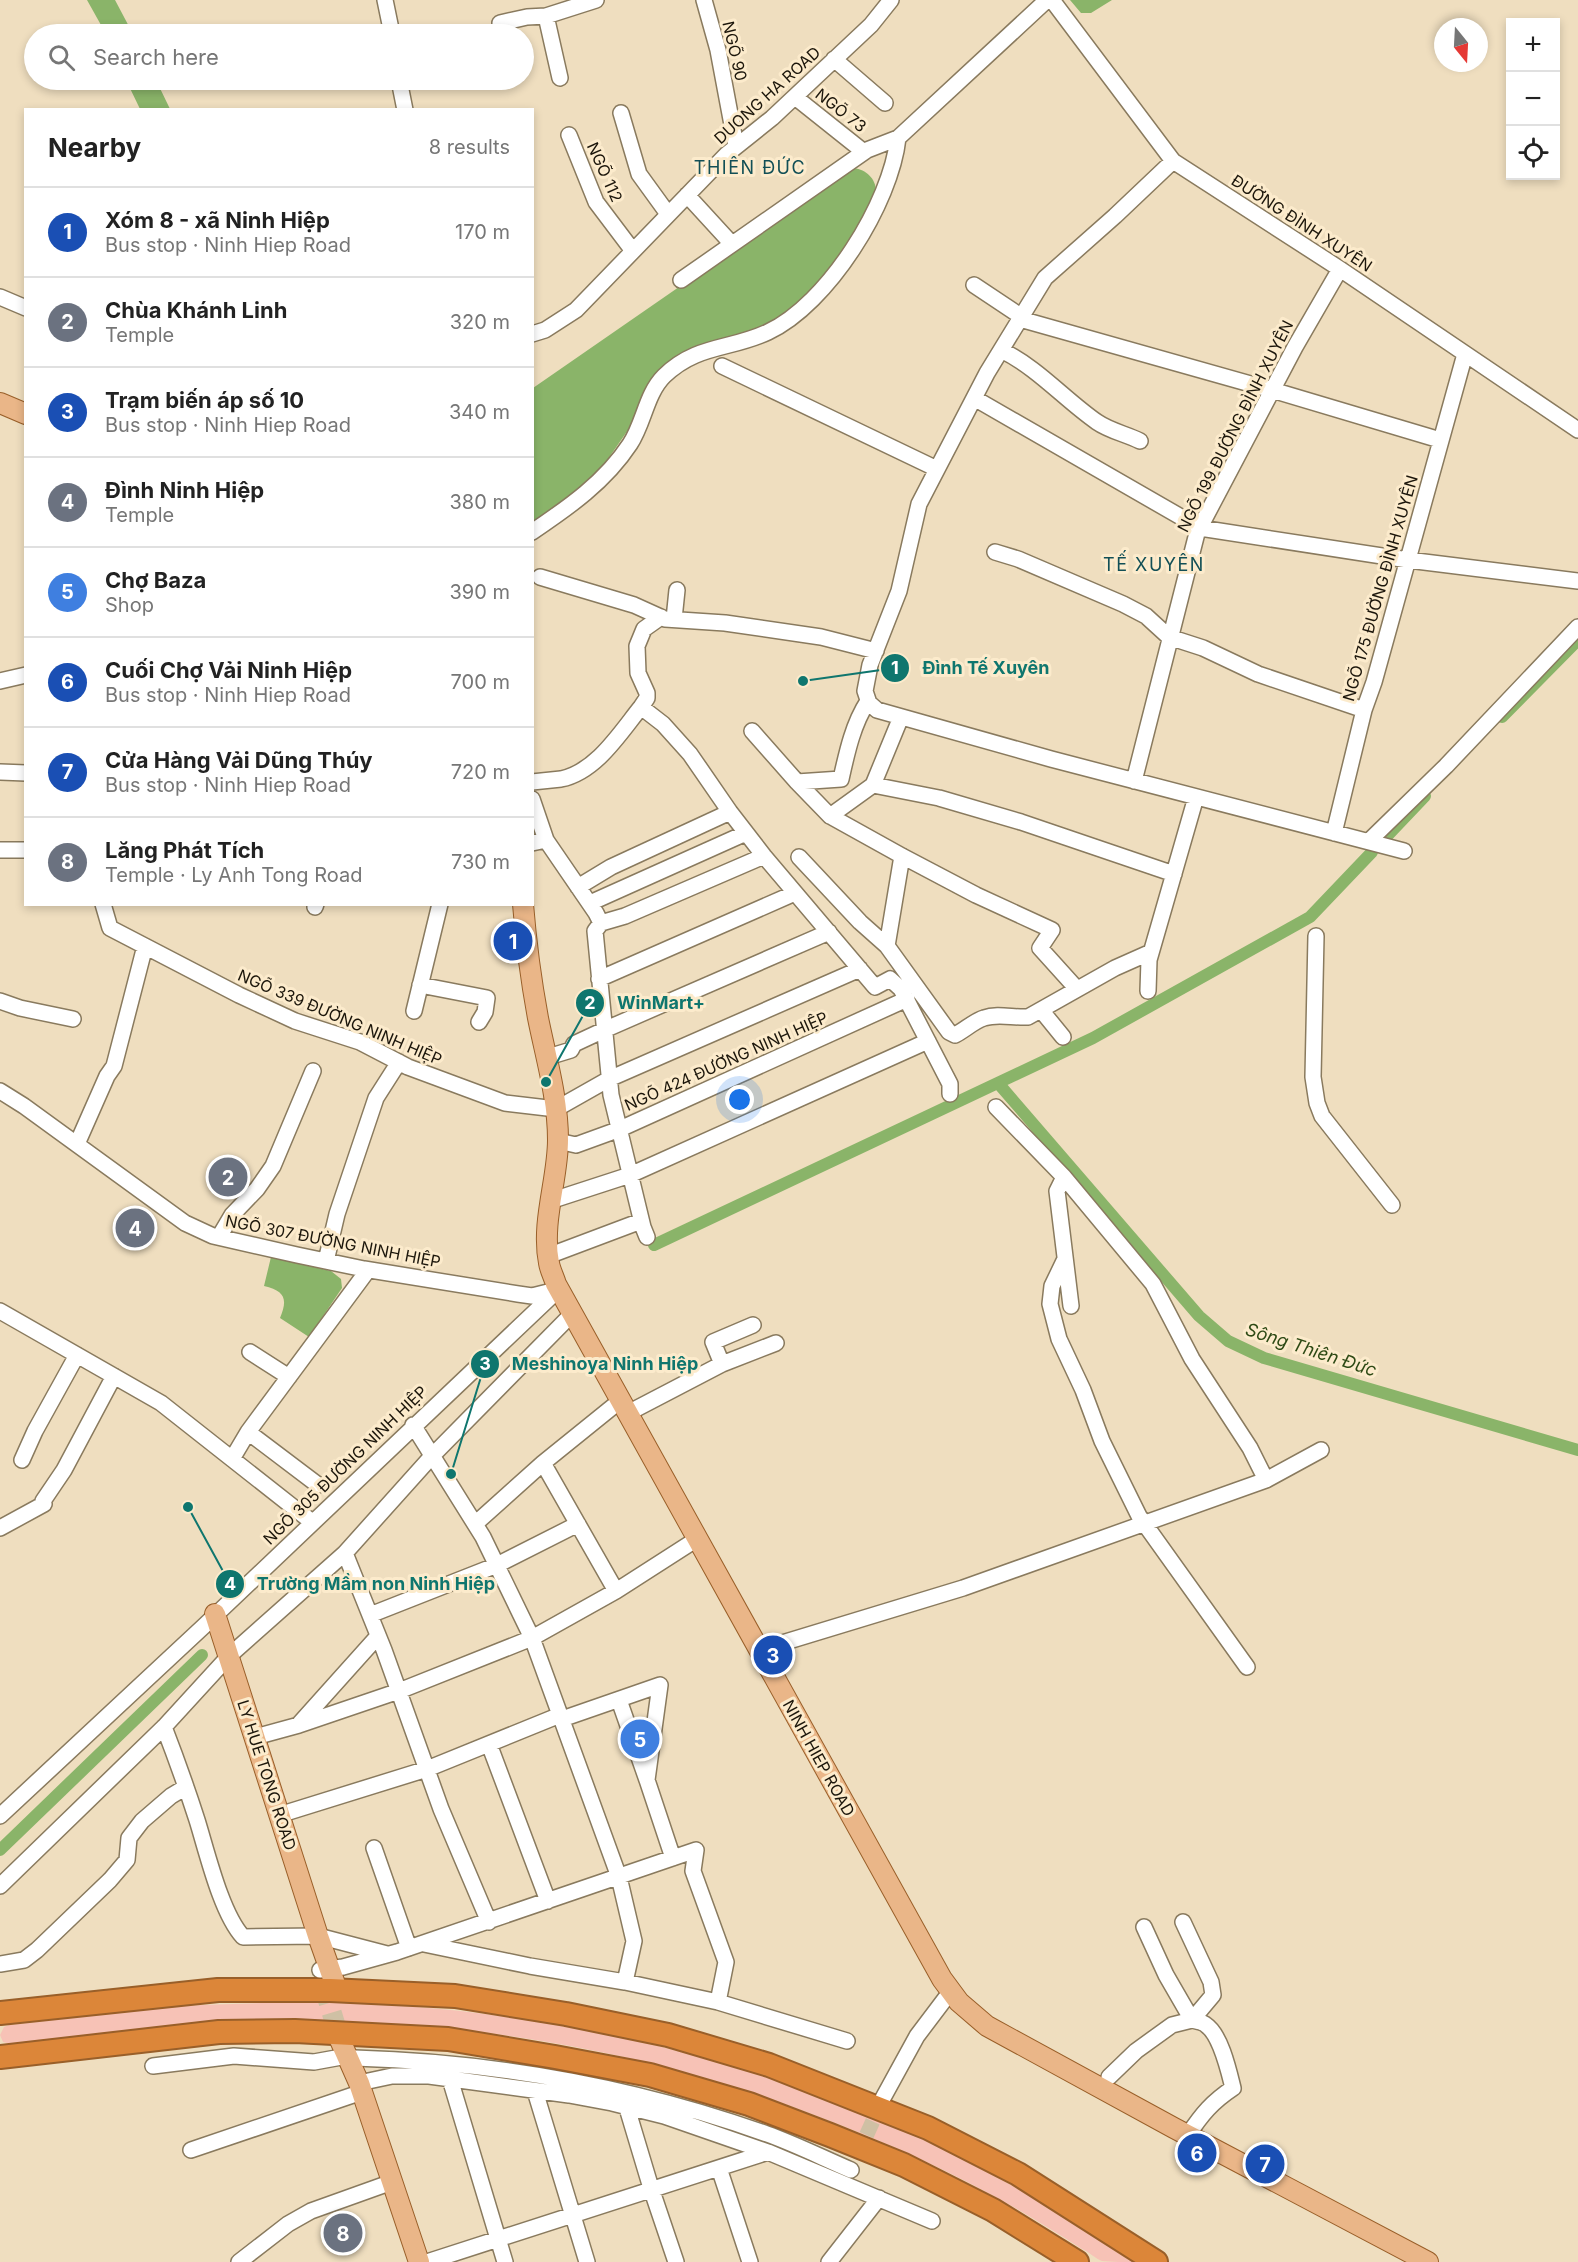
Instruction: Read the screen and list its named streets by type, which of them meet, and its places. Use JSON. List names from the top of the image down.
{
  "streets": {
    "main road": ["NINH HIEP ROAD", "LY HUE TONG ROAD"],
    "street": [
      "NGÕ 90",
      "DUONG HA ROAD",
      "NGÕ 73",
      "NGÕ 112",
      "ĐƯỜNG ĐÌNH XUYÊN",
      "NGÕ 199 ĐƯỜNG ĐÌNH XUYÊN",
      "NGÕ 175 ĐƯỜNG ĐÌNH XUYÊN",
      "NGÕ 339 ĐƯỜNG NINH HIỆP",
      "NGÕ 424 ĐƯỜNG NINH HIỆP",
      "NGÕ 307 ĐƯỜNG NINH HIỆP",
      "NGÕ 305 ĐƯỜNG NINH HIỆP"
    ]
  },
  "crossings": [
    ["NGÕ 90", "DUONG HA ROAD"],
    ["DUONG HA ROAD", "NGÕ 73"],
    ["DUONG HA ROAD", "NGÕ 112"],
    ["ĐƯỜNG ĐÌNH XUYÊN", "NGÕ 199 ĐƯỜNG ĐÌNH XUYÊN"],
    ["ĐƯỜNG ĐÌNH XUYÊN", "NGÕ 175 ĐƯỜNG ĐÌNH XUYÊN"],
    ["NGÕ 339 ĐƯỜNG NINH HIỆP", "NINH HIEP ROAD"],
    ["NGÕ 424 ĐƯỜNG NINH HIỆP", "NINH HIEP ROAD"],
    ["NGÕ 307 ĐƯỜNG NINH HIỆP", "NGÕ 305 ĐƯỜNG NINH HIỆP"],
    ["NGÕ 307 ĐƯỜNG NINH HIỆP", "NINH HIEP ROAD"],
    ["NGÕ 305 ĐƯỜNG NINH HIỆP", "NINH HIEP ROAD"],
    ["NGÕ 305 ĐƯỜNG NINH HIỆP", "LY HUE TONG ROAD"]
  ],
  "districts": ["THIÊN ĐỨC", "TẾ XUYÊN"],
  "water": ["Sông Thiên Đức"],
  "places": [
    "Đình Tế Xuyên",
    "WinMart+",
    "Meshinoya Ninh Hiệp",
    "Trường Mầm non Ninh Hiệp"
  ],
  "north": "bottom",
  "page": {
    "map_buttons": ["+", "−"],
    "search": "Search here",
    "heading": ["Nearby", "8 results"],
    "list": [
      {
        "mark": "1",
        "name": "Xóm 8 - xã Ninh Hiệp",
        "note": "Bus stop · Ninh Hiep Road",
        "value": "170 m"
      },
      {
        "mark": "2",
        "name": "Chùa Khánh Linh",
        "note": "Temple",
        "value": "320 m"
      },
      {
        "mark": "3",
        "name": "Trạm biến áp số 10",
        "note": "Bus stop · Ninh Hiep Road",
        "value": "340 m"
      },
      {
        "mark": "4",
        "name": "Đình Ninh Hiệp",
        "note": "Temple",
        "value": "380 m"
      },
      {
        "mark": "5",
        "name": "Chợ Baza",
        "note": "Shop",
        "value": "390 m"
      },
      {
        "mark": "6",
        "name": "Cuối Chợ Vải Ninh Hiệp",
        "note": "Bus stop · Ninh Hiep Road",
        "value": "700 m"
      },
      {
        "mark": "7",
        "name": "Cửa Hàng Vải Dũng Thúy",
        "note": "Bus stop · Ninh Hiep Road",
        "value": "720 m"
      },
      {
        "mark": "8",
        "name": "Lăng Phát Tích",
        "note": "Temple · Ly Anh Tong Road",
        "value": "730 m"
      }
    ],
    "pins": [
      "1",
      "2",
      "4",
      "3",
      "5",
      "6",
      "7",
      "8"
    ]
  }
}
